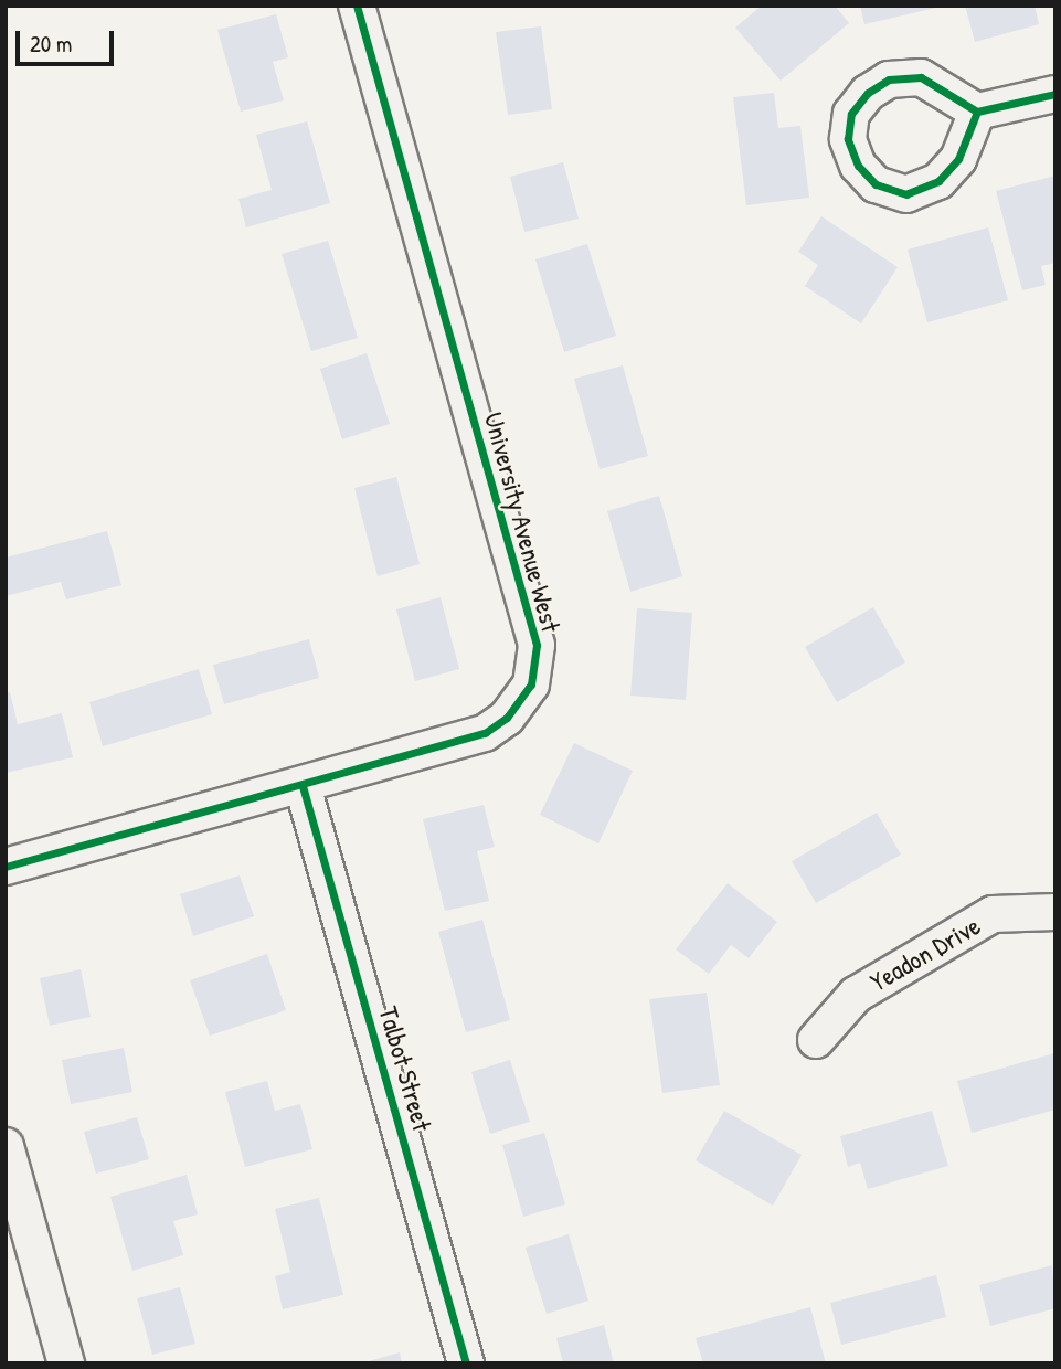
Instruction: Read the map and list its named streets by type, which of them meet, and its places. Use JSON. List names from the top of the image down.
{
  "streets": {
    "street": ["University Avenue West", "Yeadon Drive", "Talbot Street"]
  },
  "crossings": [
    ["University Avenue West", "Talbot Street"]
  ],
  "scale_bar": "20 m"
}
